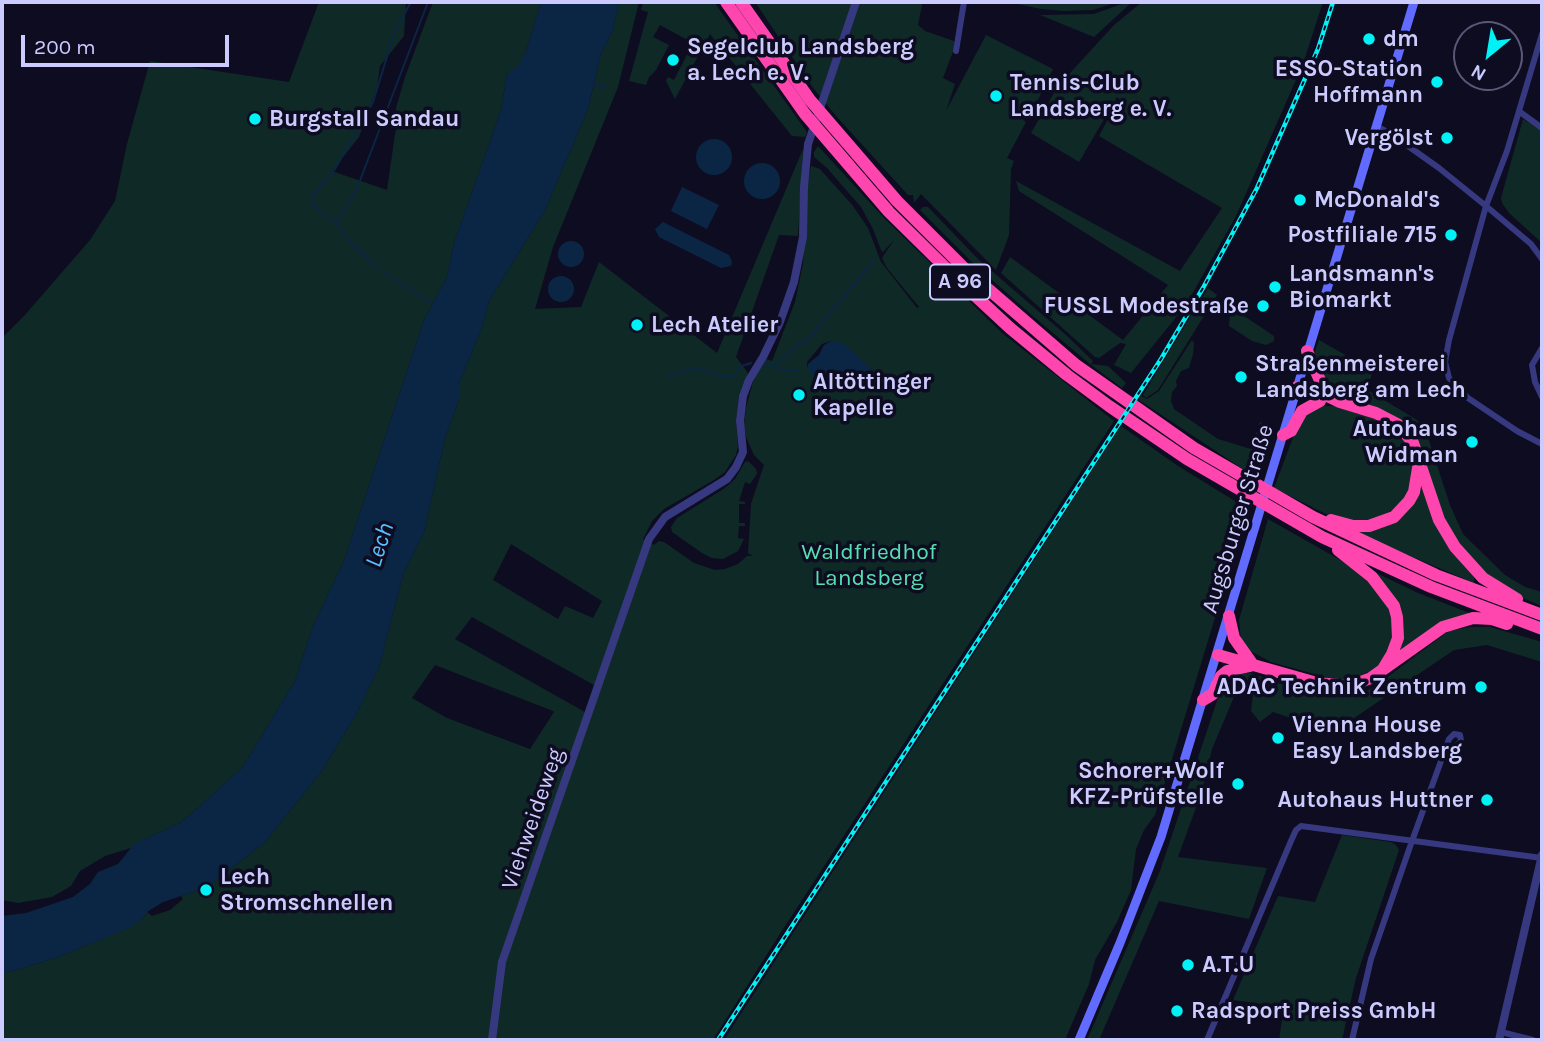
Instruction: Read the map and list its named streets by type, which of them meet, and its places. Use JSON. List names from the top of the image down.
{
  "streets": {
    "highway": ["A 96"],
    "main road": ["Augsburger Straße"],
    "street": ["Viehweideweg"]
  },
  "water": ["Lech"],
  "parks": ["Waldfriedhof Landsberg"],
  "places": [
    "dm",
    "Segelclub Landsberg a. Lech e. V.",
    "ESSO-Station Hoffmann",
    "Tennis-Club Landsberg e. V.",
    "Burgstall Sandau",
    "Vergölst",
    "McDonald's",
    "Postfiliale 715",
    "Landsmann's Biomarkt",
    "FUSSL Modestraße",
    "Lech Atelier",
    "Straßenmeisterei Landsberg am Lech",
    "Altöttinger Kapelle",
    "Autohaus Widman",
    "ADAC Technik Zentrum",
    "Vienna House Easy Landsberg",
    "Schorer+Wolf KFZ-Prüfstelle",
    "Autohaus Huttner",
    "Lech Stromschnellen",
    "A.T.U",
    "Radsport Preiss GmbH"
  ],
  "scale_bar": "200 m",
  "north": "bottom left"
}
